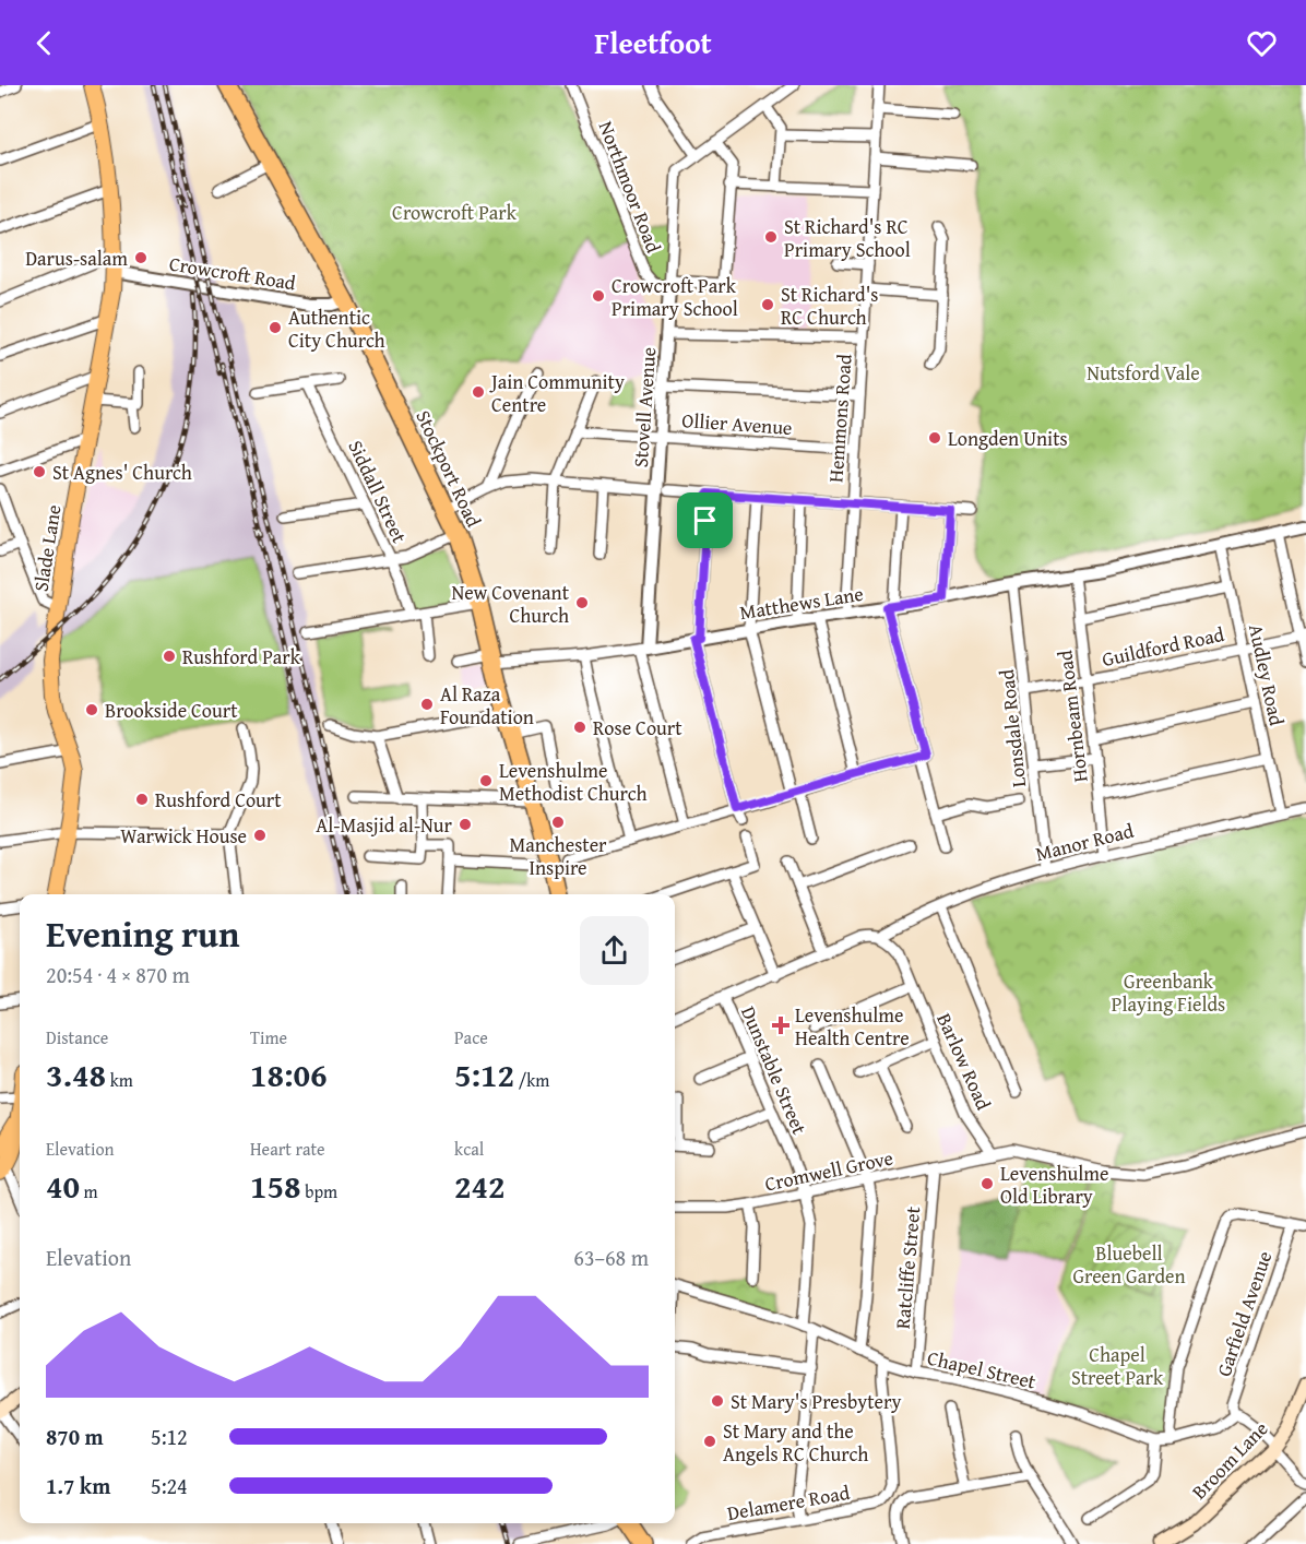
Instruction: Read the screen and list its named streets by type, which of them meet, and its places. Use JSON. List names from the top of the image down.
{
  "streets": {
    "highway": ["Stockport Road"],
    "main road": ["Slade Lane", "Broom Lane"],
    "street": [
      "Northmoor Road",
      "Crowcroft Road",
      "Stovell Avenue",
      "Hemmons Road",
      "Ollier Avenue",
      "Siddall Street",
      "Matthews Lane",
      "Guildford Road",
      "Audley Road",
      "Hornbeam Road",
      "Lonsdale Road",
      "Manor Road",
      "Barlow Road",
      "Dunstable Street",
      "Cromwell Grove",
      "Ratcliffe Street",
      "Garfield Avenue",
      "Chapel Street",
      "Delamere Road"
    ]
  },
  "crossings": [
    ["Northmoor Road", "Stovell Avenue"],
    ["Crowcroft Road", "Stockport Road"],
    ["Crowcroft Road", "Slade Lane"],
    ["Stovell Avenue", "Ollier Avenue"],
    ["Stovell Avenue", "Matthews Lane"],
    ["Hemmons Road", "Ollier Avenue"],
    ["Hemmons Road", "Matthews Lane"],
    ["Stockport Road", "Matthews Lane"],
    ["Matthews Lane", "Audley Road"],
    ["Matthews Lane", "Hornbeam Road"],
    ["Matthews Lane", "Lonsdale Road"],
    ["Guildford Road", "Audley Road"],
    ["Guildford Road", "Hornbeam Road"],
    ["Guildford Road", "Lonsdale Road"],
    ["Audley Road", "Manor Road"],
    ["Hornbeam Road", "Manor Road"],
    ["Lonsdale Road", "Manor Road"],
    ["Manor Road", "Barlow Road"],
    ["Barlow Road", "Cromwell Grove"],
    ["Dunstable Street", "Cromwell Grove"],
    ["Dunstable Street", "Chapel Street"],
    ["Cromwell Grove", "Ratcliffe Street"],
    ["Ratcliffe Street", "Chapel Street"],
    ["Garfield Avenue", "Chapel Street"],
    ["Chapel Street", "Delamere Road"]
  ],
  "parks": [
    "Crowcroft Park",
    "Nutsford Vale",
    "Greenbank Playing Fields",
    "Bluebell Green Garden",
    "Chapel Street Park"
  ],
  "places": {
    "other": [
      "St Richard's RC Primary School",
      "Darus-salam",
      "Crowcroft Park Primary School",
      "St Richard's RC Church",
      "Authentic City Church",
      "Jain Community Centre",
      "Longden Units",
      "St Agnes' Church",
      "New Covenant Church",
      "Rushford Park",
      "Al Raza Foundation",
      "Brookside Court",
      "Rose Court",
      "Levenshulme Methodist Church",
      "Rushford Court",
      "Manchester Inspire",
      "Al-Masjid al-Nur",
      "Warwick House",
      "Levenshulme Old Library",
      "St Mary's Presbytery",
      "St Mary and the Angels RC Church"
    ],
    "health": ["Levenshulme Health Centre"]
  },
  "page": {
    "header": "Fleetfoot",
    "heading": ["Evening run", "20:54 · 4 × 870 m"],
    "stats": [
      ["Distance", "3.48 km"],
      ["Time", "18:06"],
      ["Pace", "5:12 /km"],
      ["Elevation", "40 m"],
      ["Heart rate", "158 bpm"],
      ["kcal", "242"]
    ],
    "chart": ["Elevation", "63–68 m"],
    "list": [
      {
        "name": "870 m",
        "note": "5:12"
      },
      {
        "name": "1.7 km",
        "note": "5:24"
      }
    ]
  }
}
